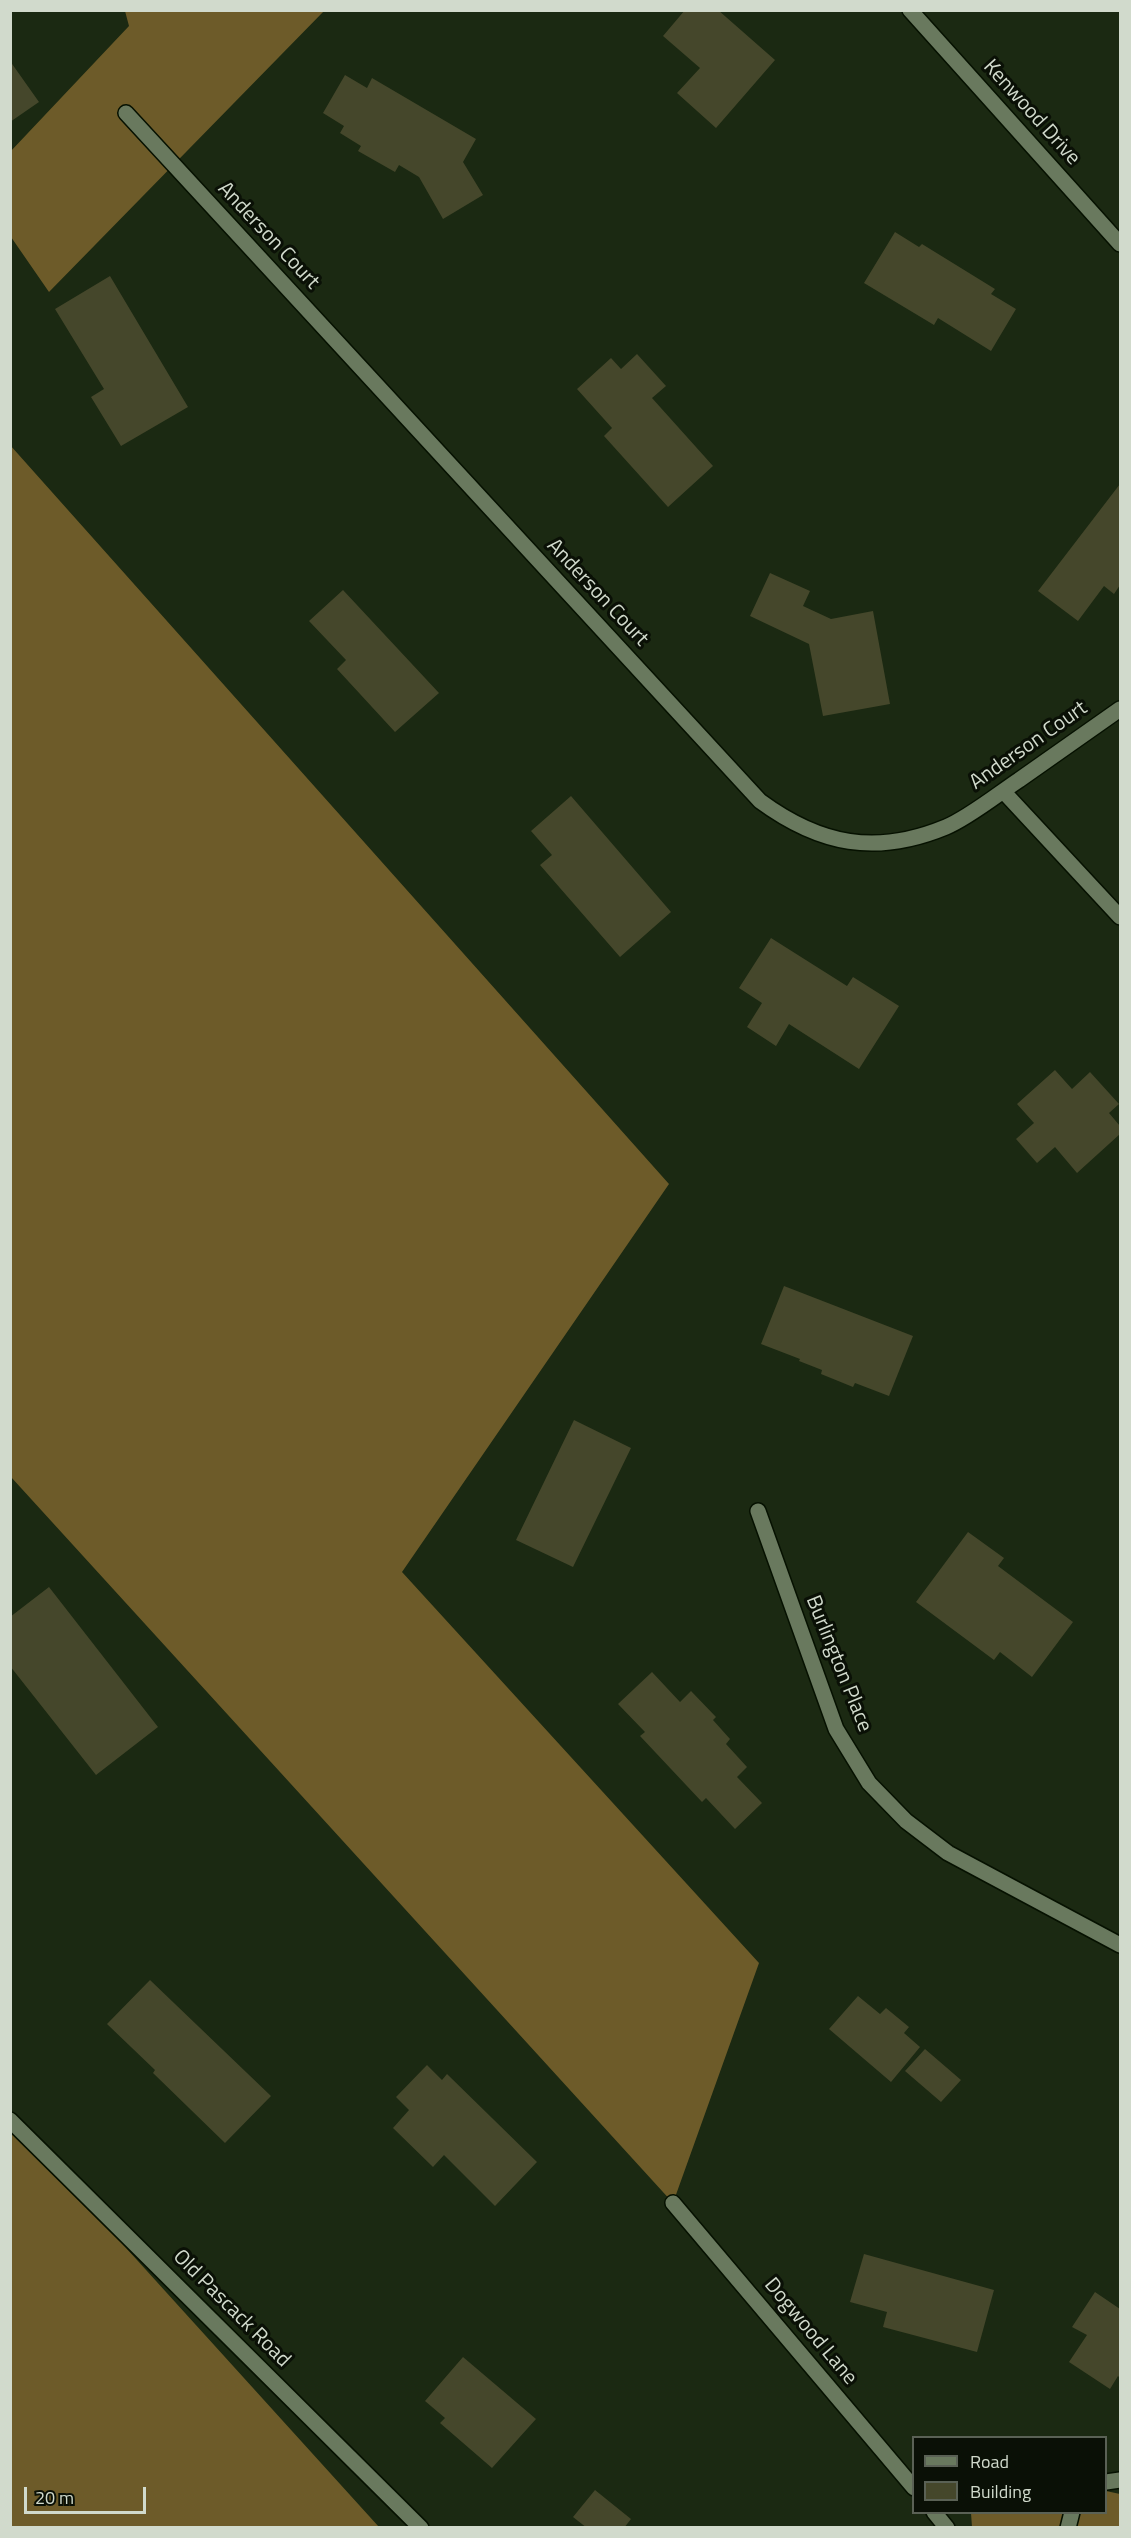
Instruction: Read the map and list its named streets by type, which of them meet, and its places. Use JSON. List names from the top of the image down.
{
  "streets": {
    "street": [
      "Kenwood Drive",
      "Anderson Court",
      "Burlington Place",
      "Old Pascack Road",
      "Dogwood Lane"
    ]
  },
  "legend": ["Road", "Building"],
  "scale_bar": "20 m"
}
